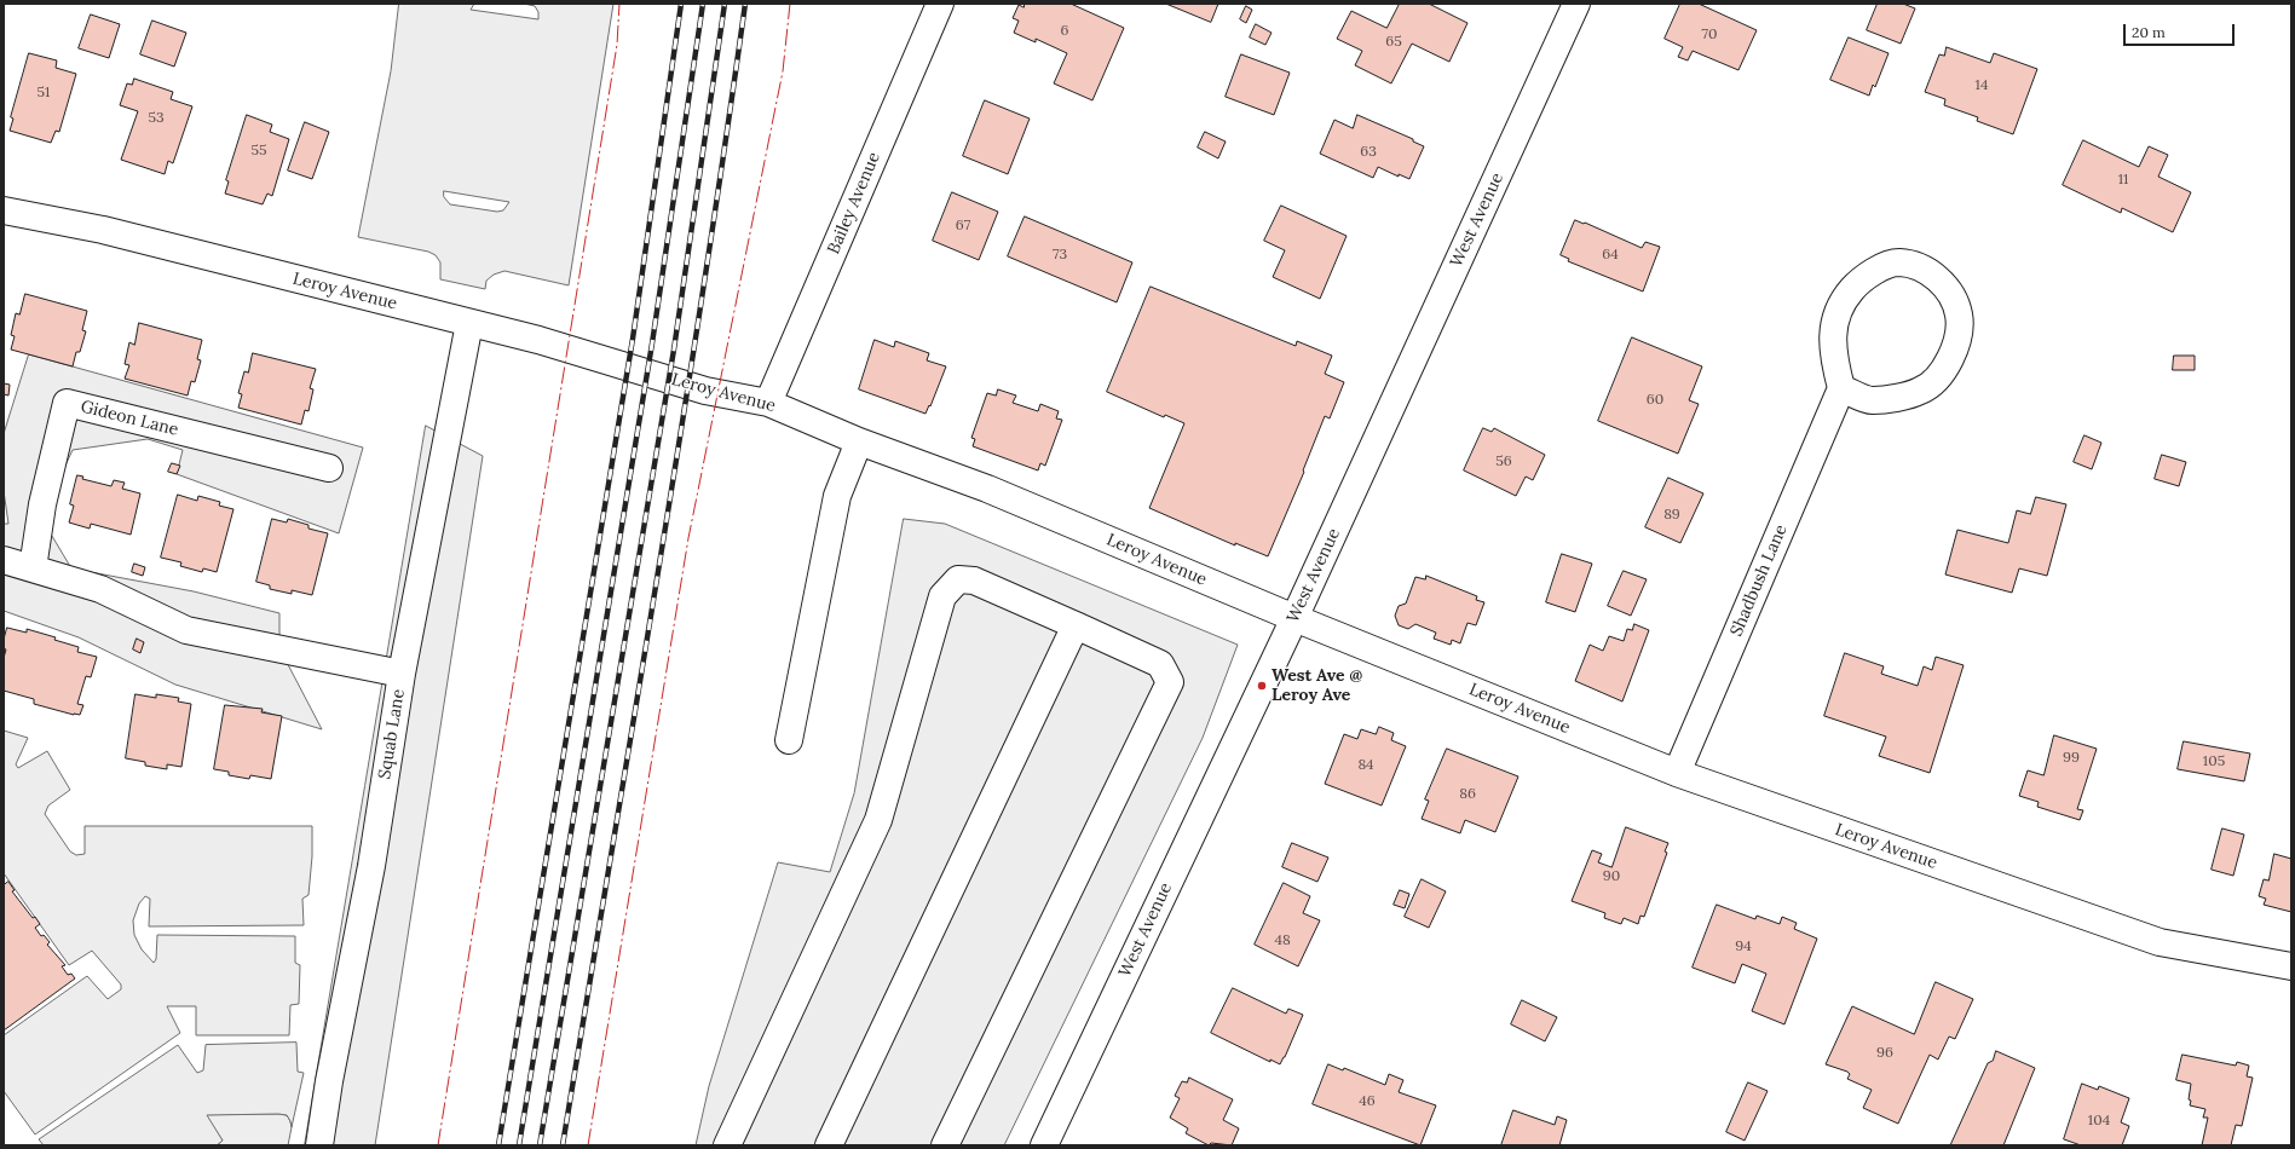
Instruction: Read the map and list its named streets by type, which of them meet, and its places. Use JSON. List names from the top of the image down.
{
  "streets": {
    "street": [
      "Bailey Avenue",
      "West Avenue",
      "Leroy Avenue",
      "Gideon Lane",
      "Shadbush Lane",
      "Squab Lane"
    ]
  },
  "crossings": [
    ["Bailey Avenue", "Leroy Avenue"],
    ["West Avenue", "Leroy Avenue"],
    ["Leroy Avenue", "Shadbush Lane"],
    ["Leroy Avenue", "Squab Lane"]
  ],
  "places": ["West Ave @ Leroy Ave"],
  "house_numbers": [
    "6",
    "70",
    "65",
    "14",
    "51",
    "53",
    "55",
    "63",
    "11",
    "67",
    "73",
    "64",
    "60",
    "56",
    "89",
    "99",
    "105",
    "84",
    "86",
    "90",
    "48",
    "94",
    "96",
    "46",
    "104"
  ],
  "scale_bar": "20 m"
}
